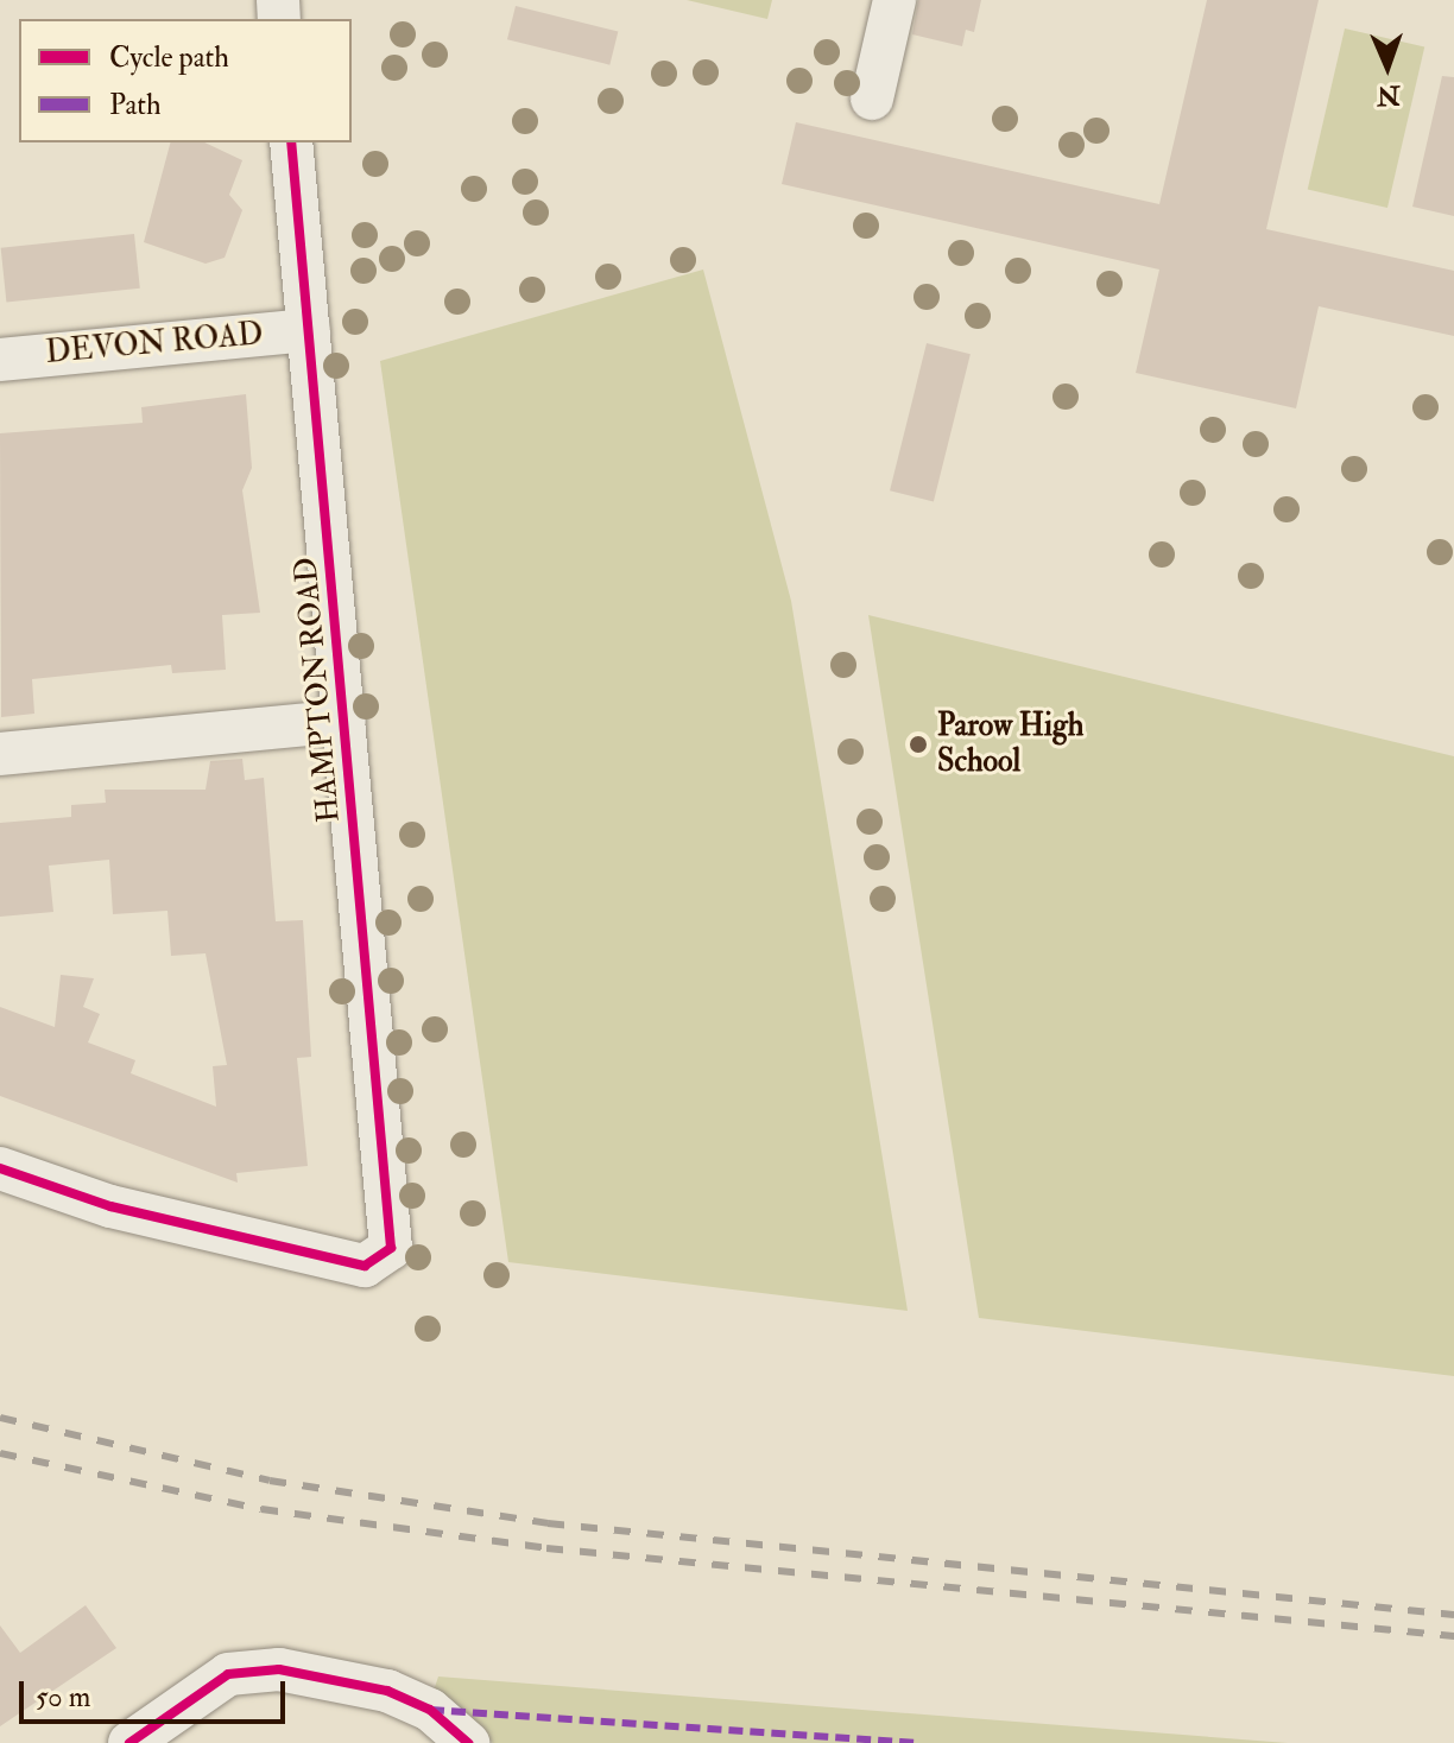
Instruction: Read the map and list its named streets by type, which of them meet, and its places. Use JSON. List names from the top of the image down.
{
  "streets": {
    "street": ["DEVON ROAD", "HAMPTON ROAD"]
  },
  "crossings": [
    ["DEVON ROAD", "HAMPTON ROAD"]
  ],
  "places": ["Parow High School"],
  "legend": ["Cycle path", "Path"],
  "scale_bar": "50 m",
  "north": "bottom"
}
